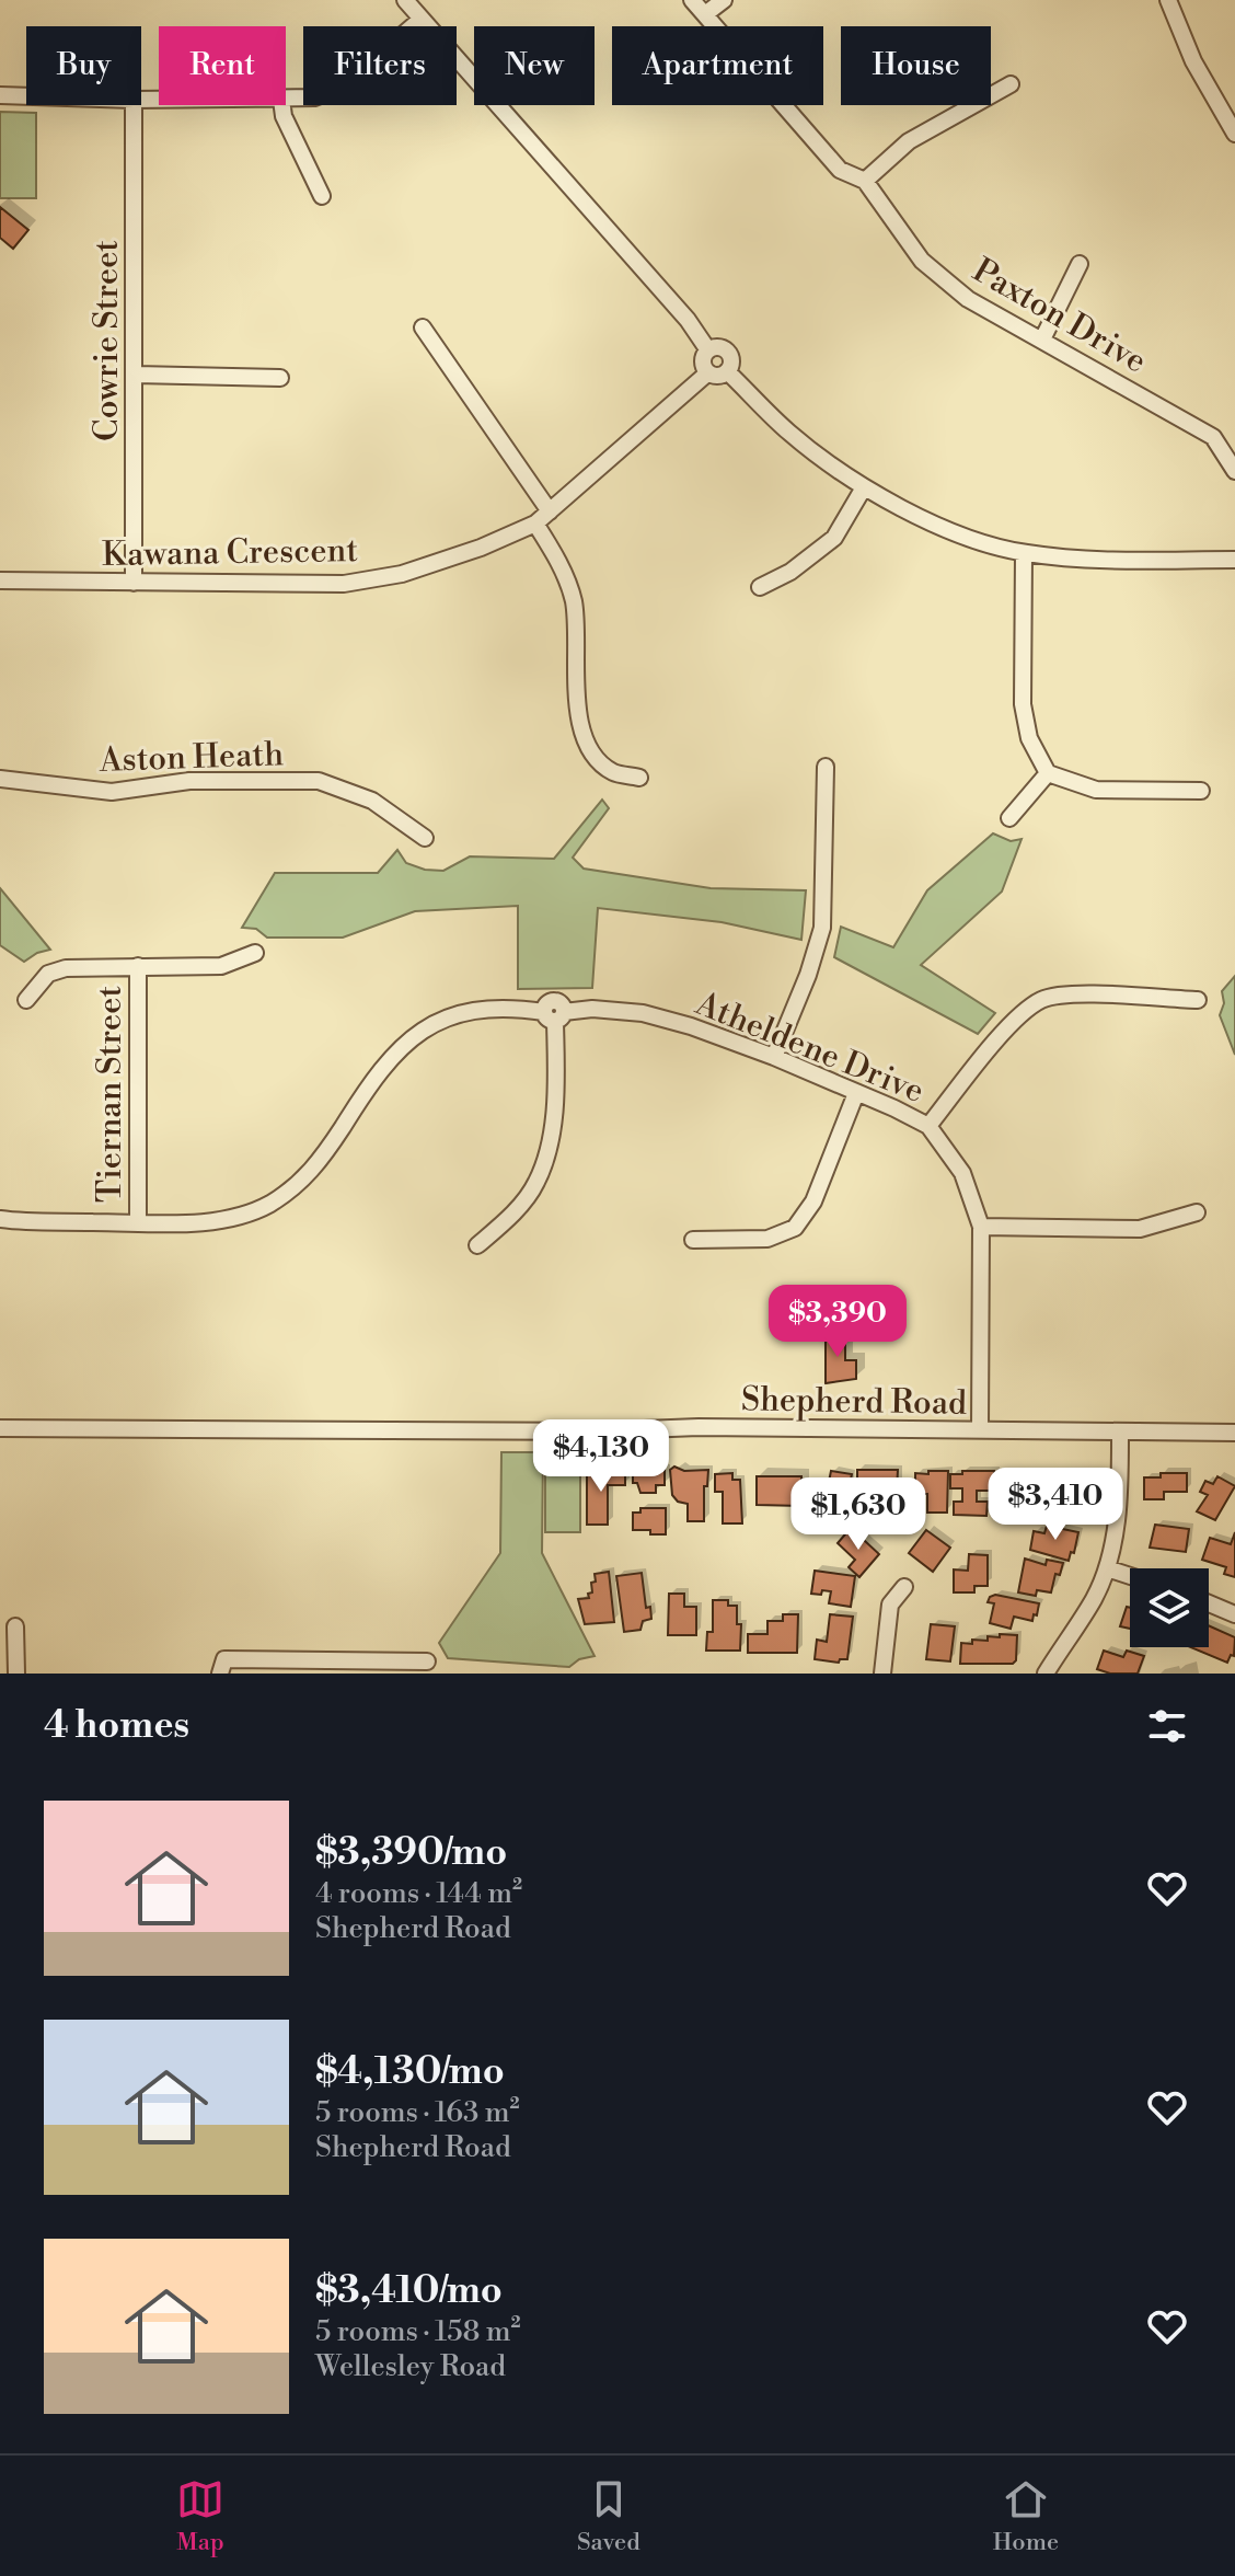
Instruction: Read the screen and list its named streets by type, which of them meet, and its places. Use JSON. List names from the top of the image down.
{
  "streets": {
    "street": [
      "Paxton Drive",
      "Cowrie Street",
      "Kawana Crescent",
      "Aston Heath",
      "Atheldene Drive",
      "Tiernan Street",
      "Shepherd Road"
    ]
  },
  "crossings": [
    ["Cowrie Street", "Kawana Crescent"],
    ["Atheldene Drive", "Tiernan Street"],
    ["Atheldene Drive", "Shepherd Road"]
  ],
  "page": {
    "chip": [
      "Buy",
      "Rent",
      "Filters",
      "New",
      "Apartment",
      "House"
    ],
    "price": [
      "$3,390",
      "$4,130",
      "$3,410",
      "$1,630"
    ],
    "heading": "4 homes",
    "list": [
      {
        "name": "$3,390/mo",
        "note": "4 rooms · 144 m² · Shepherd Road"
      },
      {
        "name": "$4,130/mo",
        "note": "5 rooms · 163 m² · Shepherd Road"
      },
      {
        "name": "$3,410/mo",
        "note": "5 rooms · 158 m² · Wellesley Road"
      }
    ],
    "tabs": ["Map", "Saved", "Home"]
  }
}
